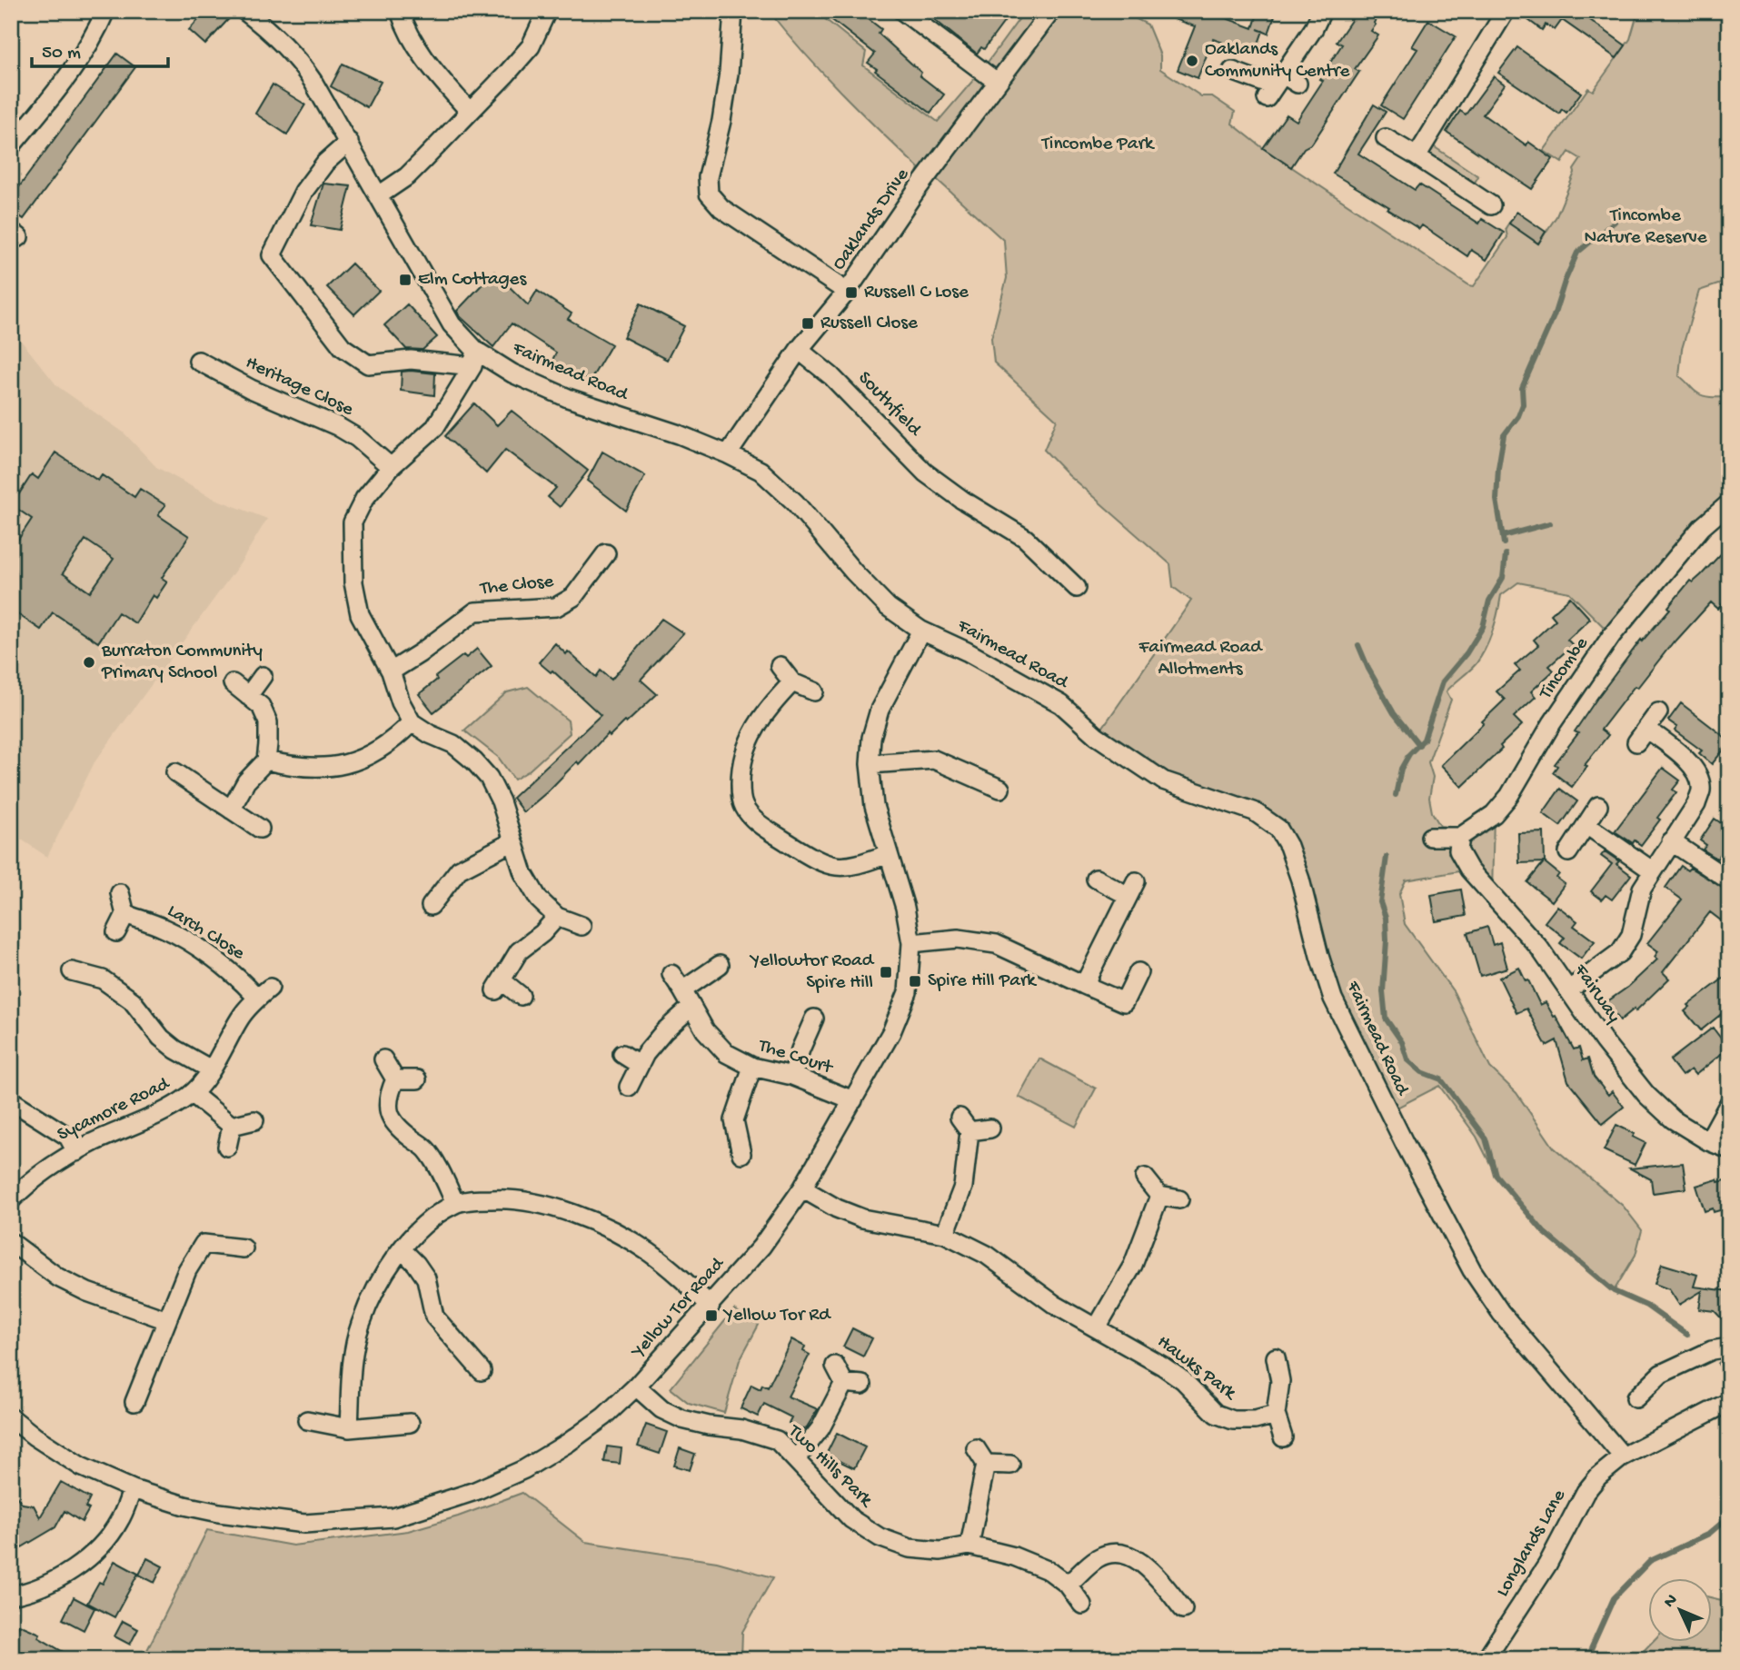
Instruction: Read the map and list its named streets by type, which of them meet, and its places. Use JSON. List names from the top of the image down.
{
  "streets": {
    "street": [
      "Oaklands Drive",
      "Fairmead Road",
      "Heritage Close",
      "Southfield",
      "The Close",
      "Tincombe",
      "Larch Close",
      "Fairway",
      "The Court",
      "Sycamore Road",
      "Yellow Tor Road",
      "Hawks Park",
      "Two Hills Park",
      "Longlands Lane"
    ]
  },
  "crossings": [
    ["Oaklands Drive", "Fairmead Road"],
    ["Oaklands Drive", "Southfield"],
    ["Fairmead Road", "Yellow Tor Road"],
    ["Fairmead Road", "Longlands Lane"],
    ["Tincombe", "Fairway"],
    ["Larch Close", "Sycamore Road"],
    ["The Court", "Yellow Tor Road"],
    ["Yellow Tor Road", "Hawks Park"],
    ["Yellow Tor Road", "Two Hills Park"]
  ],
  "parks": ["Tincombe Park", "Tincombe Nature Reserve", "Fairmead Road Allotments"],
  "places": {
    "other": ["Oaklands Community Centre", "Burraton Community Primary School"],
    "transit": [
      "Elm Cottages",
      "Russell C Lose",
      "Russell Close",
      "Yellowtor Road Spire Hill",
      "Spire Hill Park",
      "Yellow Tor Rd"
    ]
  },
  "scale_bar": "50 m",
  "north": "top left"
}
